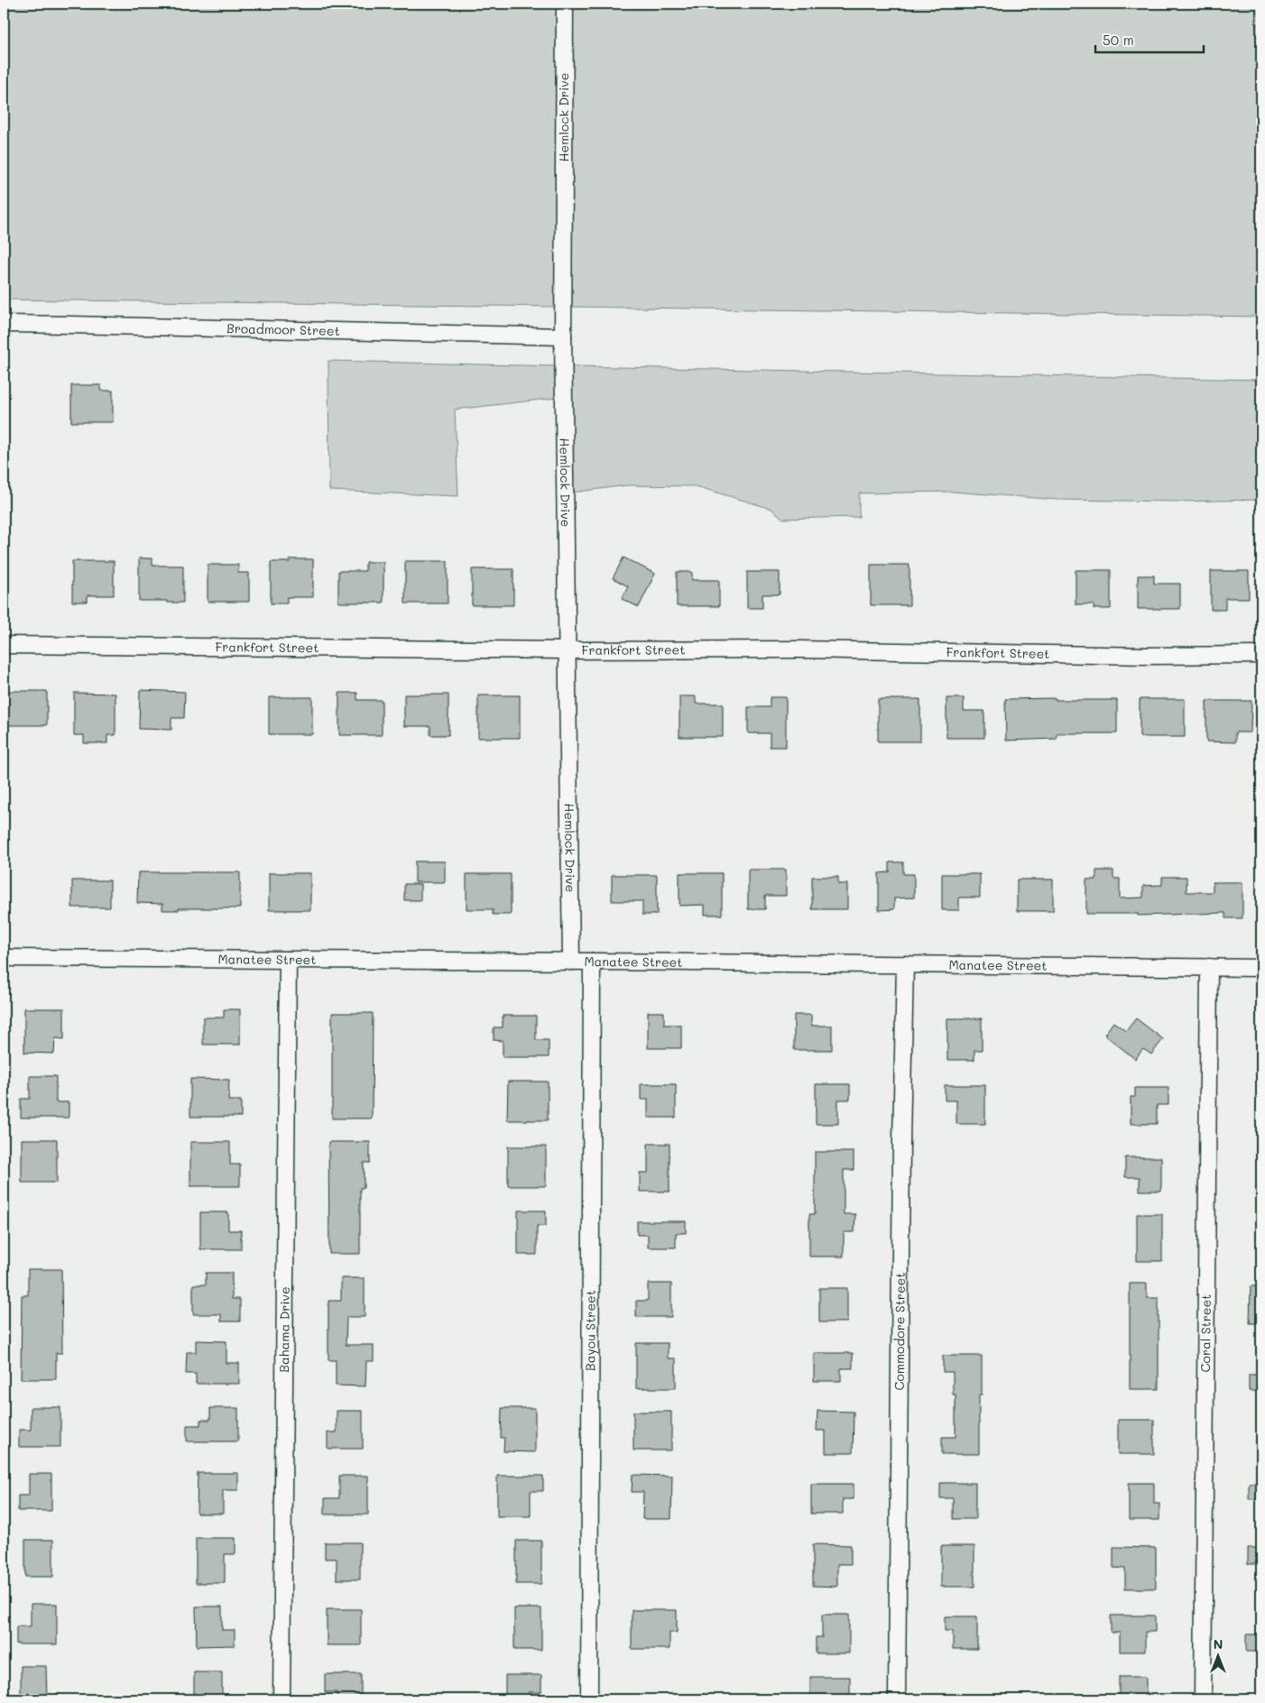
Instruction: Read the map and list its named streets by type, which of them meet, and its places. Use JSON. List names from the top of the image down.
{
  "streets": {
    "street": [
      "Hemlock Drive",
      "Broadmoor Street",
      "Frankfort Street",
      "Manatee Street",
      "Bahama Drive",
      "Bayou Street",
      "Commodore Street",
      "Coral Street"
    ]
  },
  "crossings": [
    ["Hemlock Drive", "Broadmoor Street"],
    ["Hemlock Drive", "Frankfort Street"],
    ["Hemlock Drive", "Manatee Street"],
    ["Manatee Street", "Bahama Drive"],
    ["Manatee Street", "Bayou Street"],
    ["Manatee Street", "Commodore Street"],
    ["Manatee Street", "Coral Street"]
  ],
  "scale_bar": "50 m",
  "north": "top"
}
